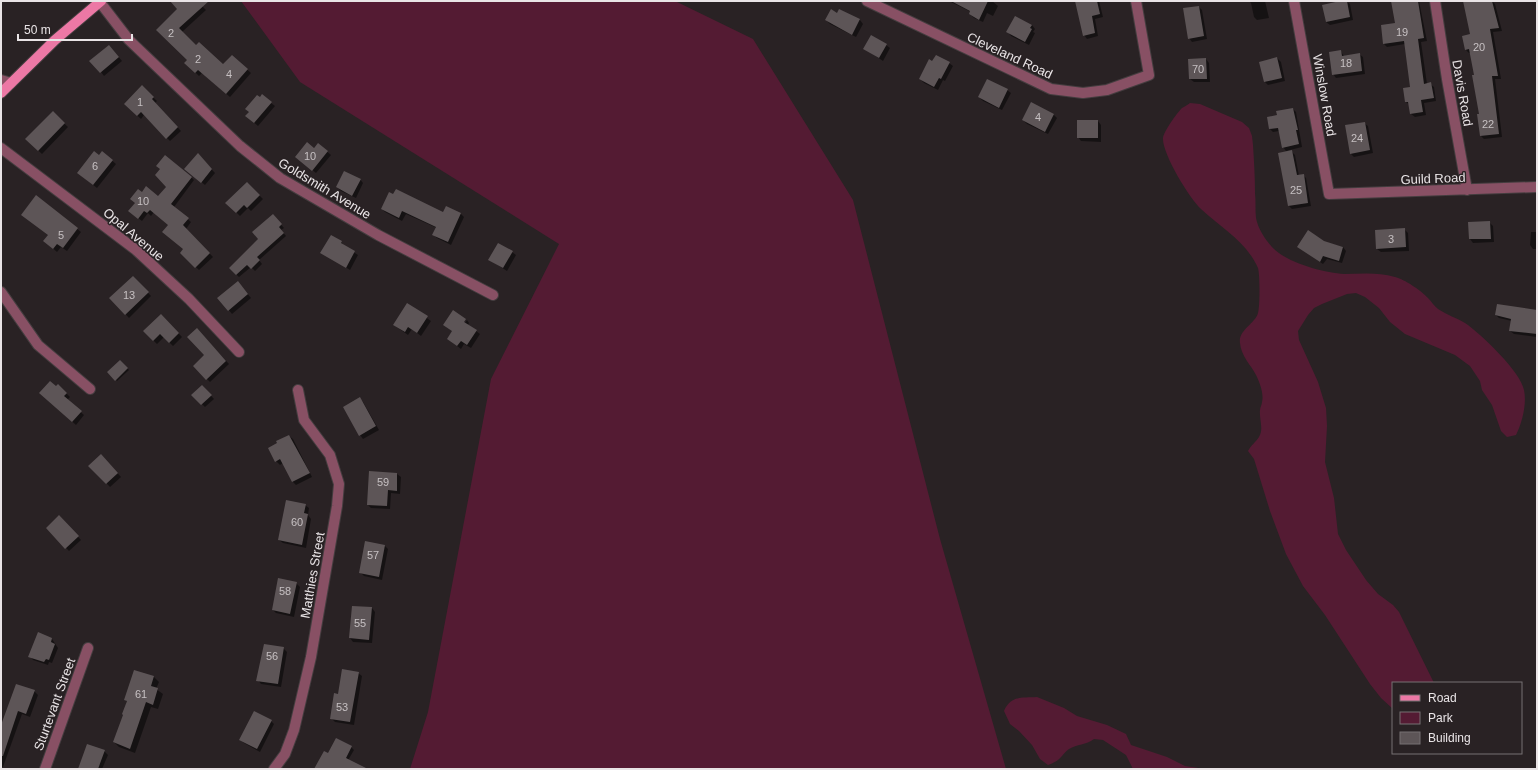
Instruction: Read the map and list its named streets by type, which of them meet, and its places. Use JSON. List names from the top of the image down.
{
  "streets": {
    "street": [
      "Cleveland Road",
      "Davis Road",
      "Winslow Road",
      "Guild Road",
      "Goldsmith Avenue",
      "Opal Avenue",
      "Matthies Street",
      "Sturtevant Street"
    ]
  },
  "crossings": [
    ["Davis Road", "Guild Road"],
    ["Winslow Road", "Guild Road"]
  ],
  "house_numbers": [
    "19",
    "2",
    "20",
    "2",
    "18",
    "70",
    "4",
    "1",
    "4",
    "22",
    "24",
    "10",
    "6",
    "25",
    "10",
    "5",
    "3",
    "13",
    "59",
    "60",
    "57",
    "58",
    "55",
    "56",
    "61",
    "53"
  ],
  "legend": ["Road", "Park", "Building"],
  "scale_bar": "50 m"
}
